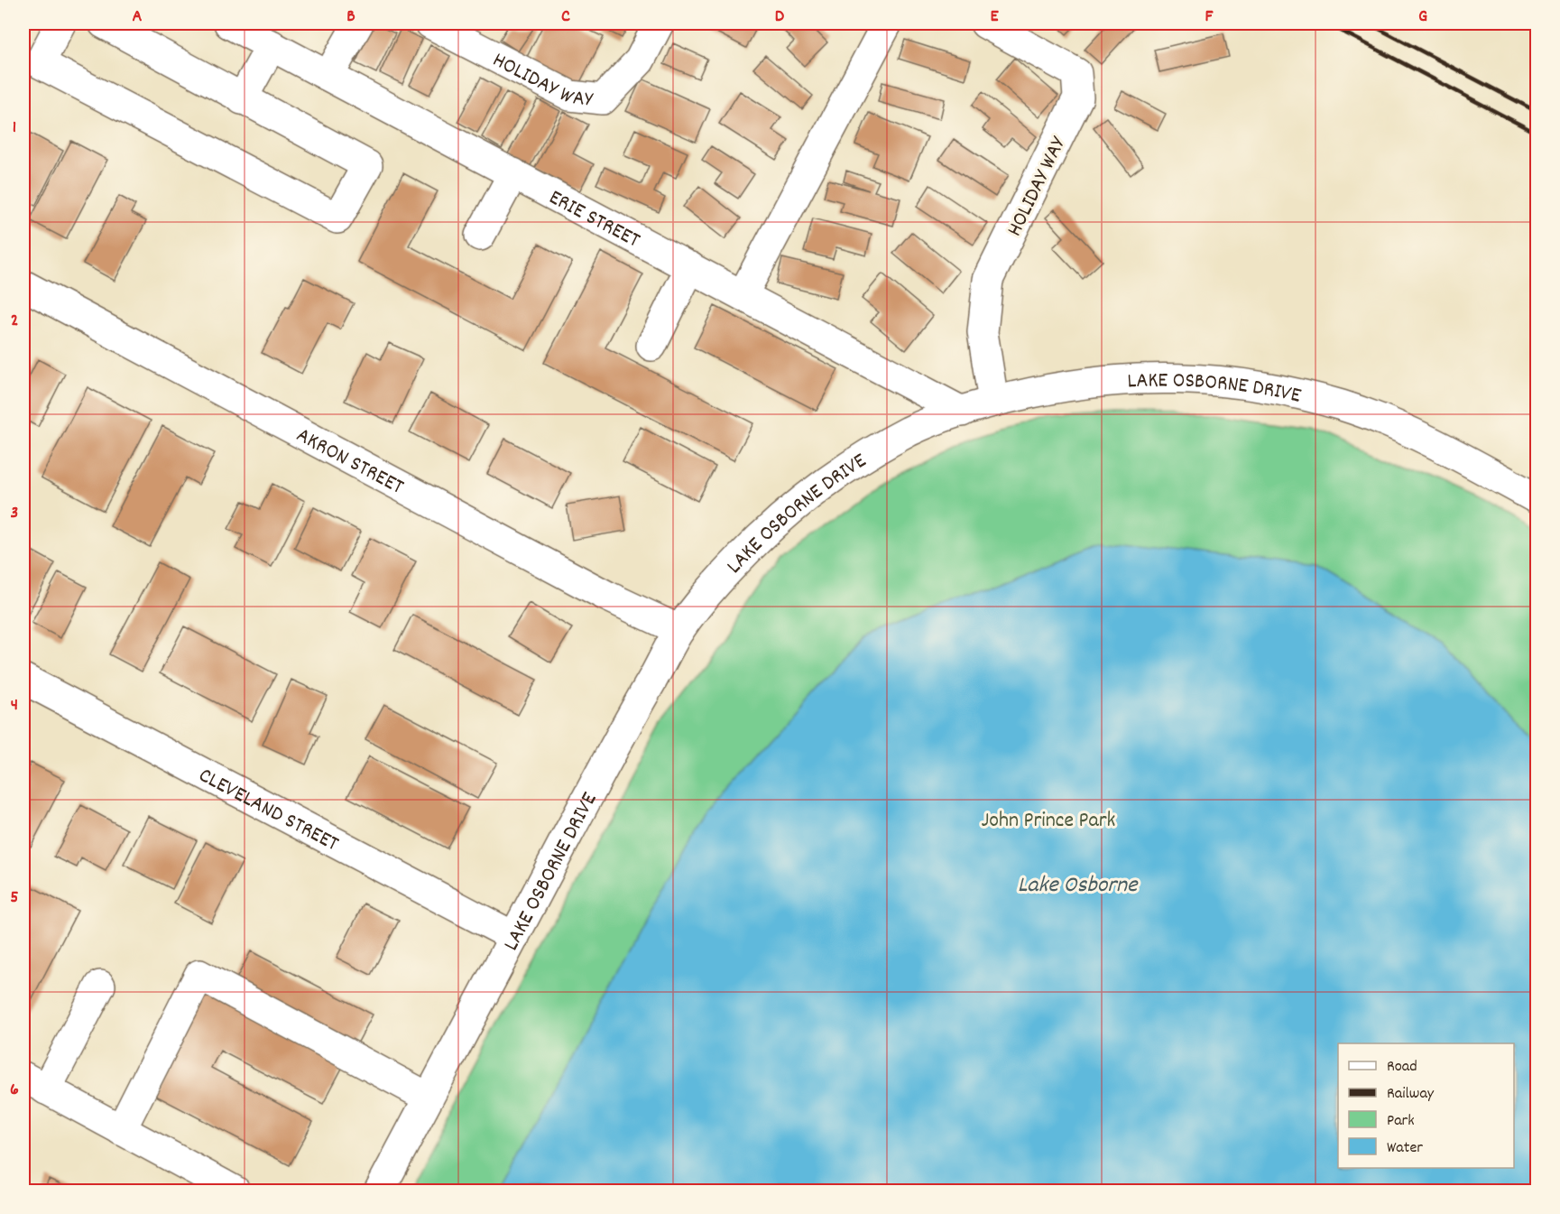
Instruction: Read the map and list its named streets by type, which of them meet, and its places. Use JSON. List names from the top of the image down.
{
  "streets": {
    "street": [
      "HOLIDAY WAY",
      "ERIE STREET",
      "LAKE OSBORNE DRIVE",
      "AKRON STREET",
      "CLEVELAND STREET"
    ]
  },
  "crossings": [
    ["HOLIDAY WAY", "LAKE OSBORNE DRIVE"],
    ["ERIE STREET", "LAKE OSBORNE DRIVE"],
    ["LAKE OSBORNE DRIVE", "AKRON STREET"],
    ["LAKE OSBORNE DRIVE", "CLEVELAND STREET"]
  ],
  "water": ["Lake Osborne"],
  "parks": ["John Prince Park"],
  "legend": [
    "Road",
    "Railway",
    "Park",
    "Water"
  ],
  "grid": {
    "columns": [
      "A",
      "B",
      "C",
      "D",
      "E",
      "F",
      "G"
    ],
    "rows": [
      "1",
      "2",
      "3",
      "4",
      "5",
      "6"
    ]
  }
}
